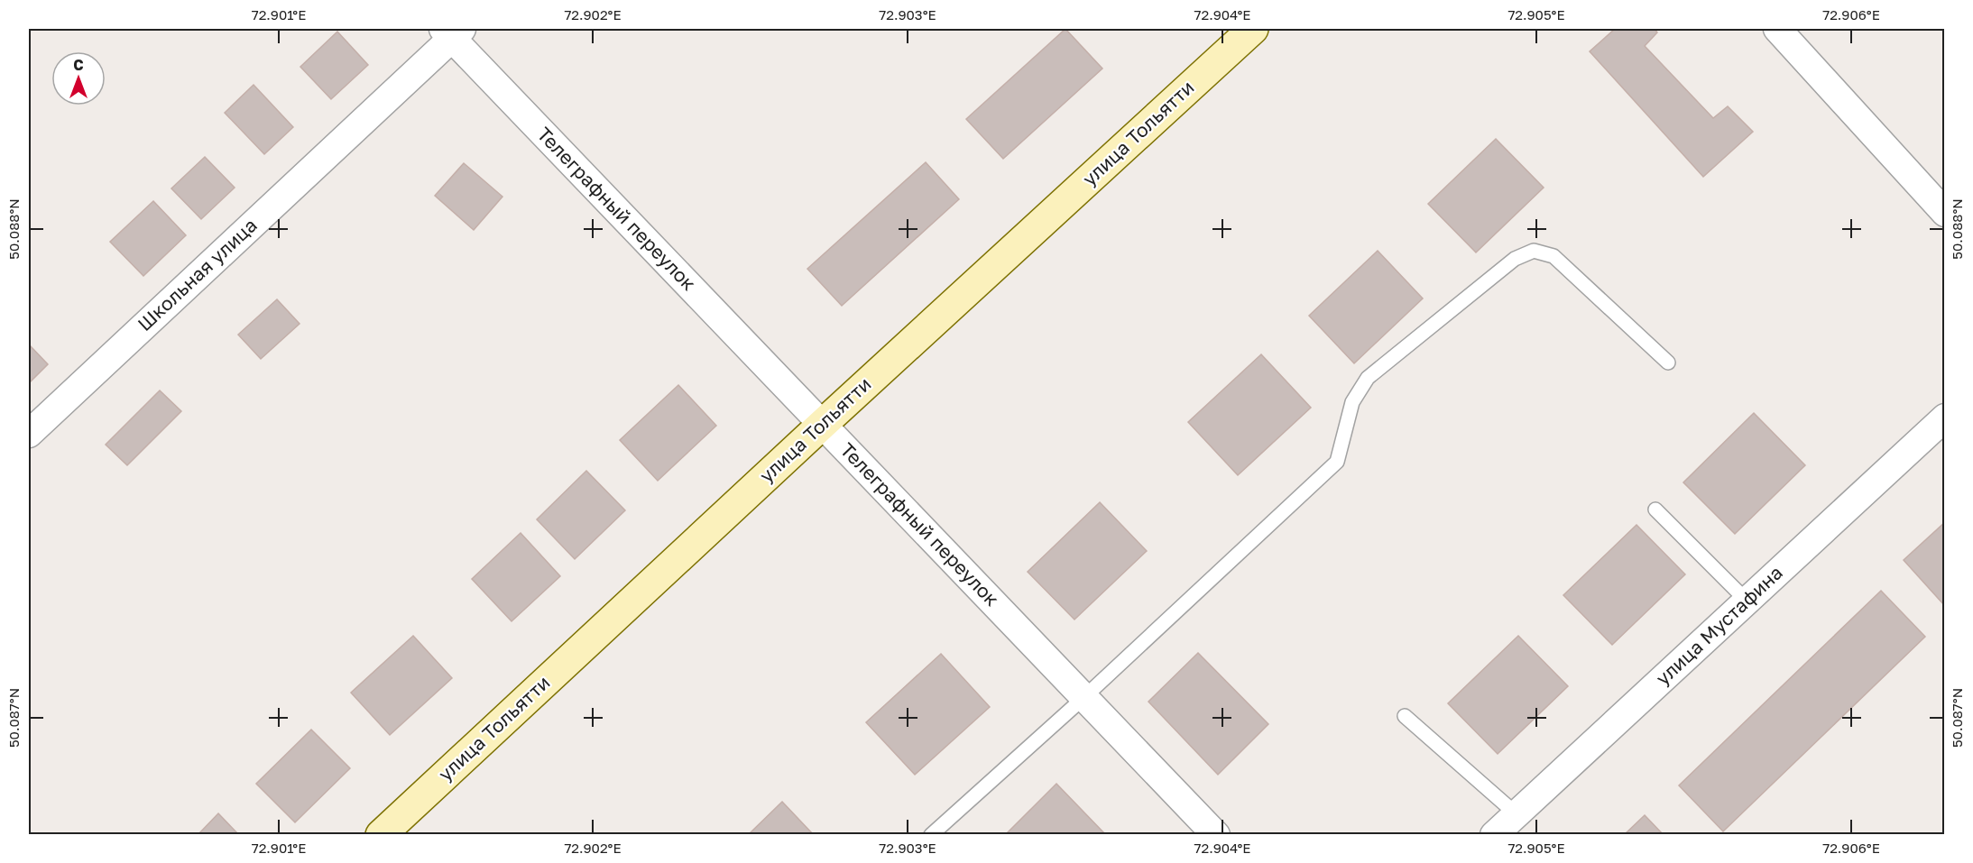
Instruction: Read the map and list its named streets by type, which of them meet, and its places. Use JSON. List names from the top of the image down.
{
  "streets": {
    "street": [
      "улица Тольятти",
      "Телеграфный переулок",
      "Школьная улица",
      "улица Мустафина"
    ]
  },
  "crossings": [
    ["улица Тольятти", "Телеграфный переулок"],
    ["Телеграфный переулок", "Школьная улица"]
  ],
  "north": "top",
  "coordinates": [
    "72.901°E",
    "72.902°E",
    "72.903°E",
    "72.904°E",
    "72.905°E",
    "72.906°E",
    "50.088°N",
    "50.087°N"
  ]
}
